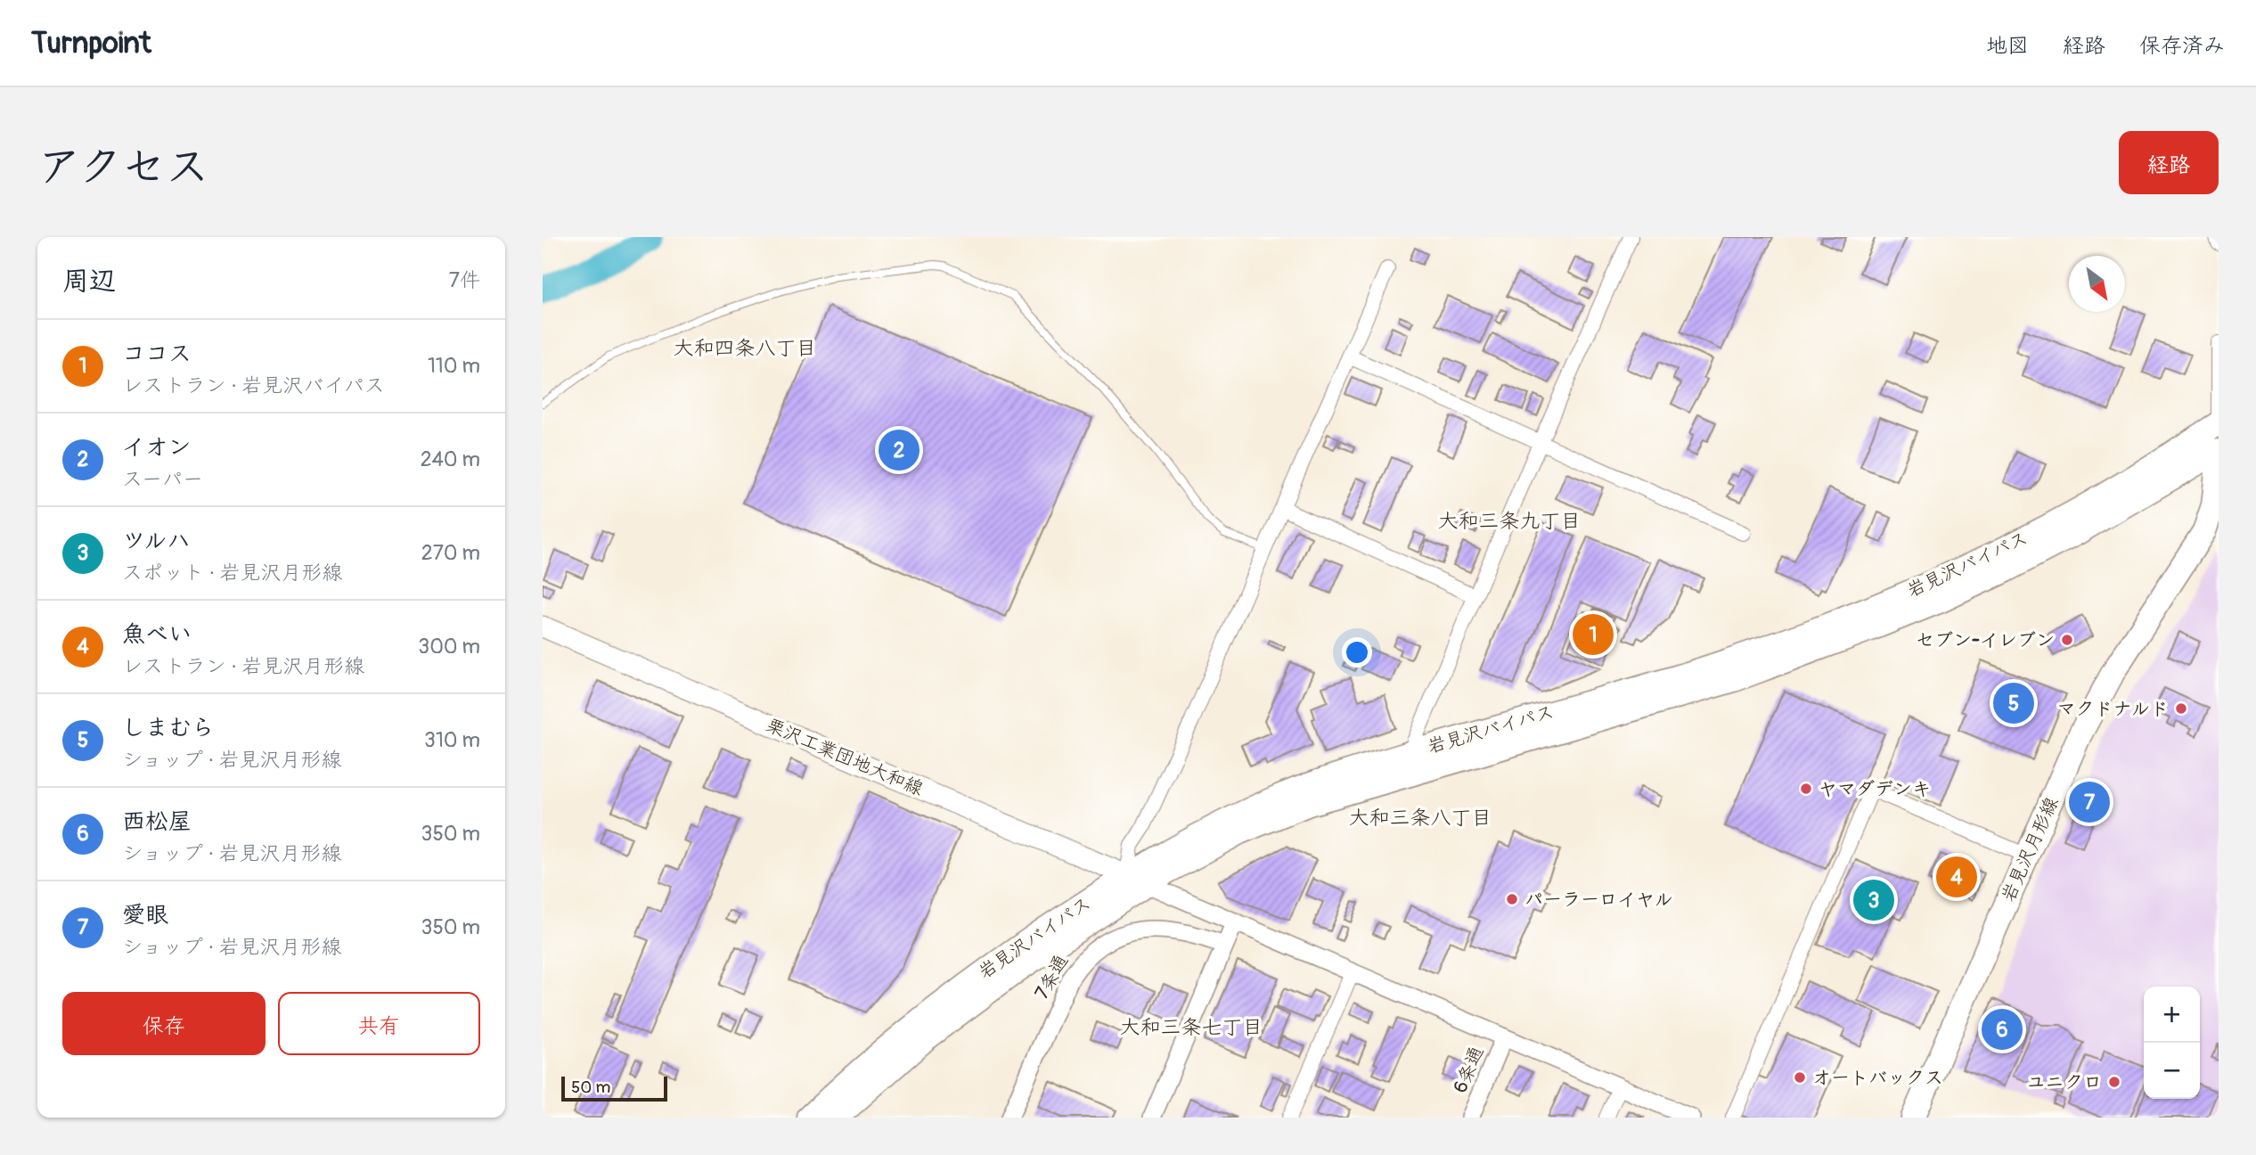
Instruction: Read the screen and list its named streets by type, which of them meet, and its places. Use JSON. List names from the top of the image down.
{
  "streets": {
    "main road": ["岩見沢バイパス", "栗沢工業団地大和線", "岩見沢月形線"],
    "street": ["7条通", "6条通"]
  },
  "crossings": [
    ["岩見沢バイパス", "栗沢工業団地大和線"],
    ["岩見沢バイパス", "岩見沢月形線"]
  ],
  "districts": [
    "大和四条八丁目",
    "大和三条九丁目",
    "大和三条八丁目",
    "大和三条七丁目"
  ],
  "places": [
    "セブン-イレブン",
    "マクドナルド",
    "ヤマダデンキ",
    "パーラーロイヤル",
    "オートバックス",
    "ユニクロ"
  ],
  "scale_bar": "50 m",
  "north": "bottom right",
  "page": {
    "header": "Turnpoint",
    "nav": ["地図", "経路", "保存済み"],
    "title": "アクセス",
    "buttons": [
      "経路",
      ["保存", "共有"]
    ],
    "heading": ["周辺", "7件"],
    "list": [
      {
        "mark": "1",
        "name": "ココス",
        "note": "レストラン · 岩見沢バイパス",
        "value": "110 m"
      },
      {
        "mark": "2",
        "name": "イオン",
        "note": "スーパー",
        "value": "240 m"
      },
      {
        "mark": "3",
        "name": "ツルハ",
        "note": "スポット · 岩見沢月形線",
        "value": "270 m"
      },
      {
        "mark": "4",
        "name": "魚べい",
        "note": "レストラン · 岩見沢月形線",
        "value": "300 m"
      },
      {
        "mark": "5",
        "name": "しまむら",
        "note": "ショップ · 岩見沢月形線",
        "value": "310 m"
      },
      {
        "mark": "6",
        "name": "西松屋",
        "note": "ショップ · 岩見沢月形線",
        "value": "350 m"
      },
      {
        "mark": "7",
        "name": "愛眼",
        "note": "ショップ · 岩見沢月形線",
        "value": "350 m"
      }
    ],
    "pins": [
      "2",
      "1",
      "5",
      "7",
      "4",
      "3",
      "6"
    ],
    "map_buttons": ["+", "−"],
    "scale": "50 m"
  }
}
